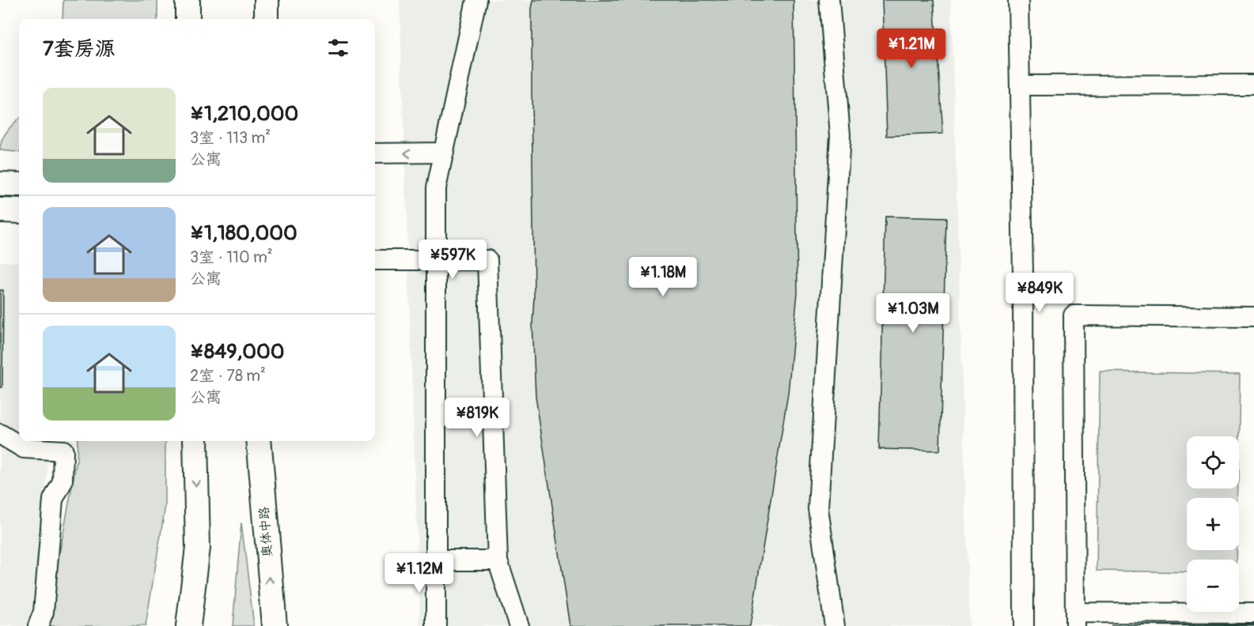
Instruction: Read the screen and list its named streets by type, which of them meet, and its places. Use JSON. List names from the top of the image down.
{
  "streets": {
    "main road": ["奥体中路"]
  },
  "page": {
    "heading": "7套房源",
    "price": [
      "¥1.21M",
      "¥597K",
      "¥1.18M",
      "¥849K",
      "¥1.03M",
      "¥819K",
      "¥1.12M"
    ],
    "list": [
      {
        "name": "¥1,210,000",
        "note": "3室 · 113 m² · 公寓"
      },
      {
        "name": "¥1,180,000",
        "note": "3室 · 110 m² · 公寓"
      },
      {
        "name": "¥849,000",
        "note": "2室 · 78 m² · 公寓"
      }
    ],
    "map_buttons": ["+", "−"]
  }
}
